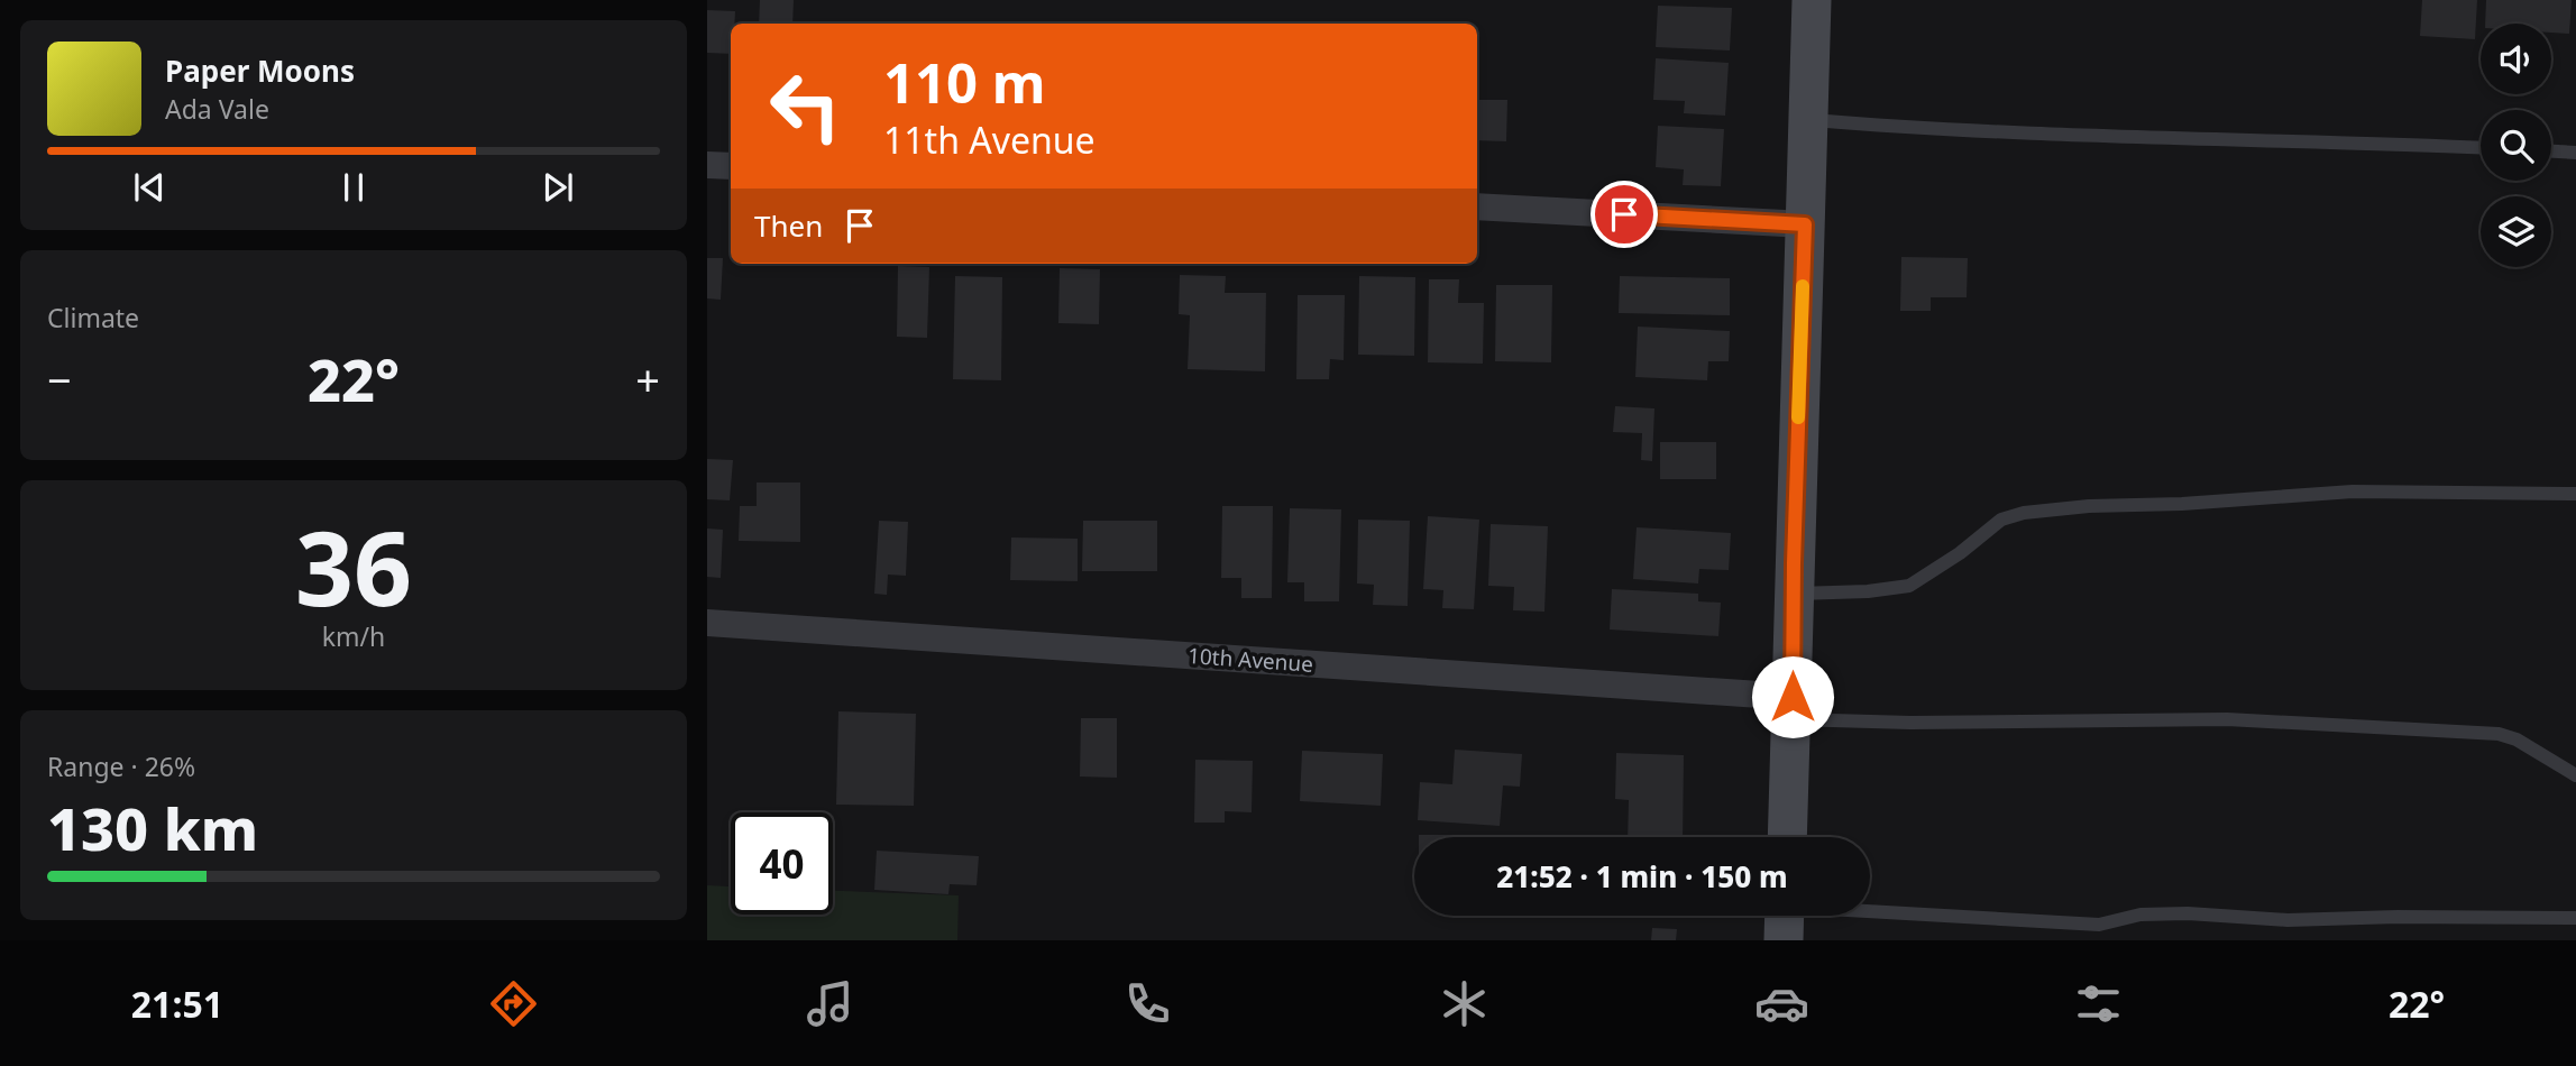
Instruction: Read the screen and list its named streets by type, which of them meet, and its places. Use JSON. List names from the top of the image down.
{
  "streets": {
    "street": ["10th Avenue"]
  },
  "page": {
    "turn": ["110 m", "11th Avenue"],
    "song": ["Paper Moons", "Ada Vale"],
    "then": "Then",
    "tile": [
      "Climate",
      ["36", "km/h"],
      ["Range · 26%", "130 km"]
    ],
    "heat": ["−", "22°", "+"],
    "limit": "40",
    "trip": "21:52 · 1 min · 150 m",
    "tabs": ["21:51", "22°"]
  }
}
